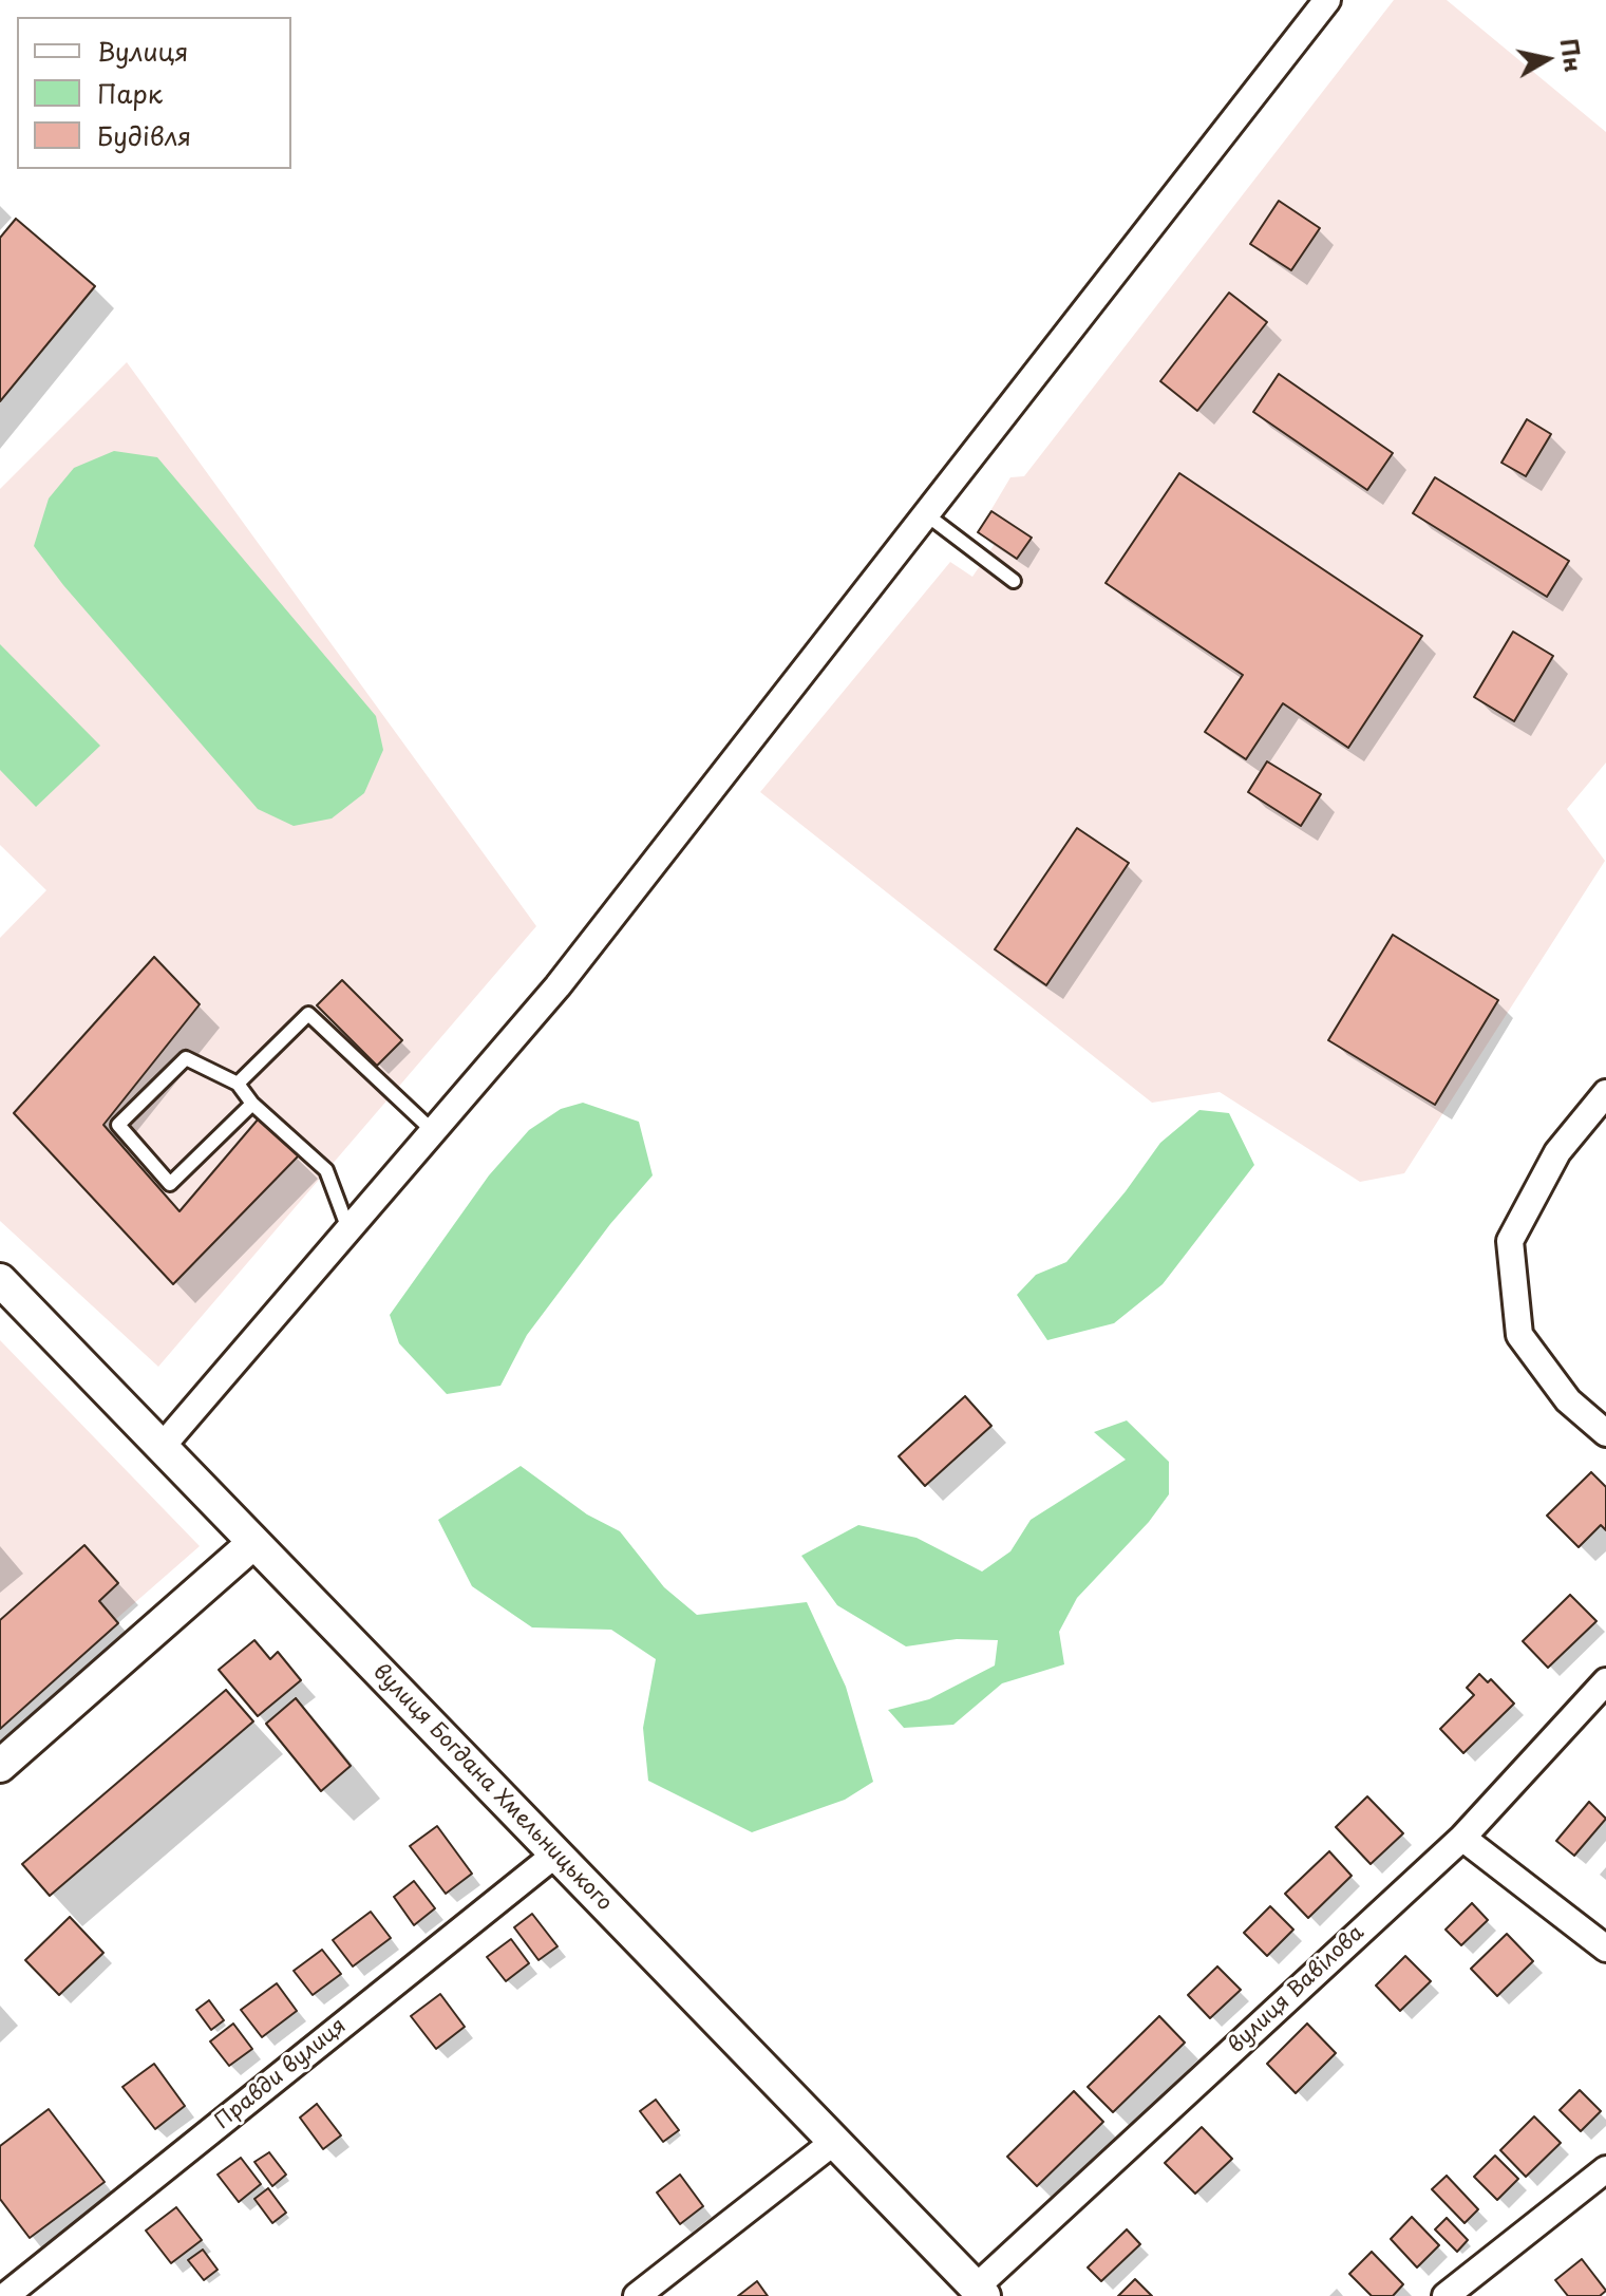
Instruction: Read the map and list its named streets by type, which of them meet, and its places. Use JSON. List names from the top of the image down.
{
  "streets": {
    "street": ["вулиця Богдана Хмельницького", "вулиця Вавілова", "Правди вулиця"]
  },
  "crossings": [
    ["вулиця Богдана Хмельницького", "вулиця Вавілова"],
    ["вулиця Богдана Хмельницького", "Правди вулиця"]
  ],
  "legend": ["Вулиця", "Парк", "Будівля"],
  "north": "right"
}
